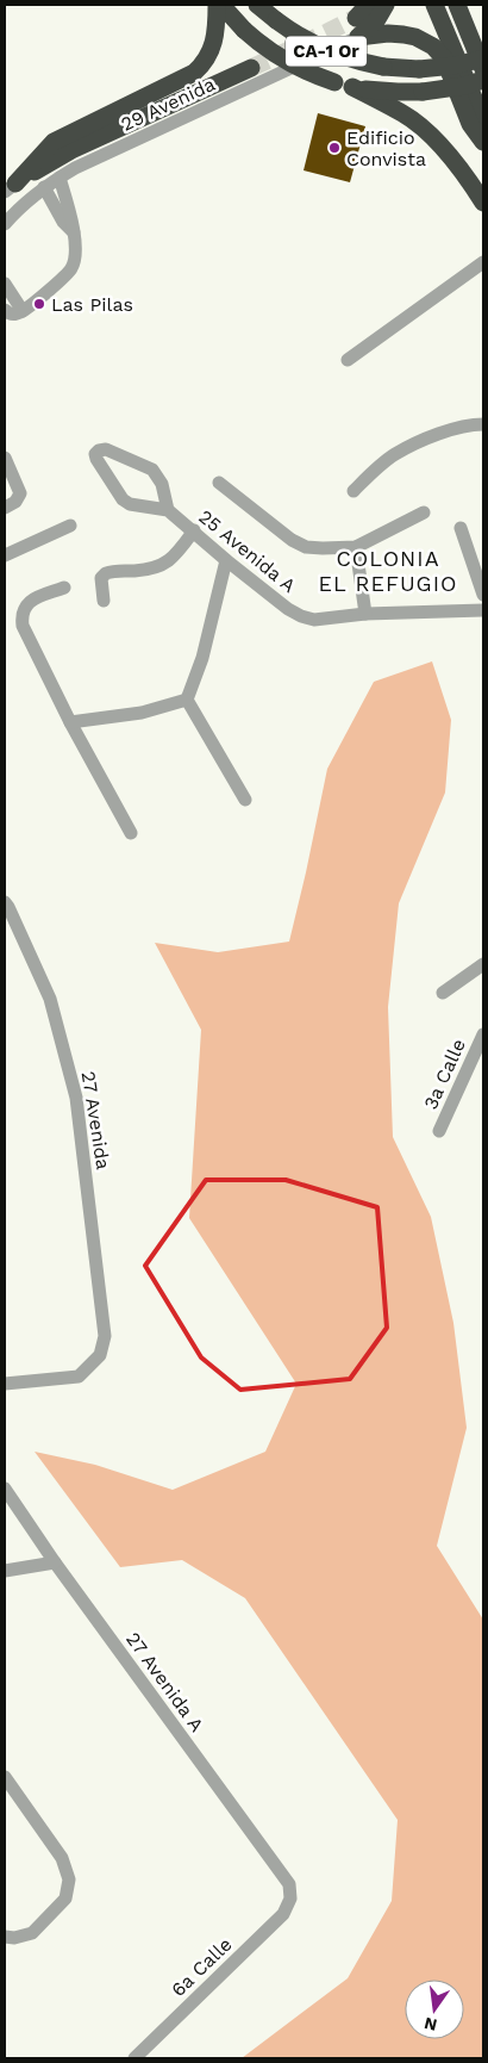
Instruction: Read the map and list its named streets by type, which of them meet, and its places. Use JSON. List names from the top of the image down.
{
  "streets": {
    "highway": ["CA-1 Or"],
    "street": [
      "29 Avenida",
      "25 Avenida A",
      "3a Calle",
      "27 Avenida",
      "27 Avenida A",
      "6a Calle"
    ]
  },
  "crossings": [
    ["27 Avenida A", "6a Calle"]
  ],
  "districts": ["COLONIA EL REFUGIO"],
  "places": ["Edificio Convista", "Las Pilas"],
  "north": "bottom"
}
